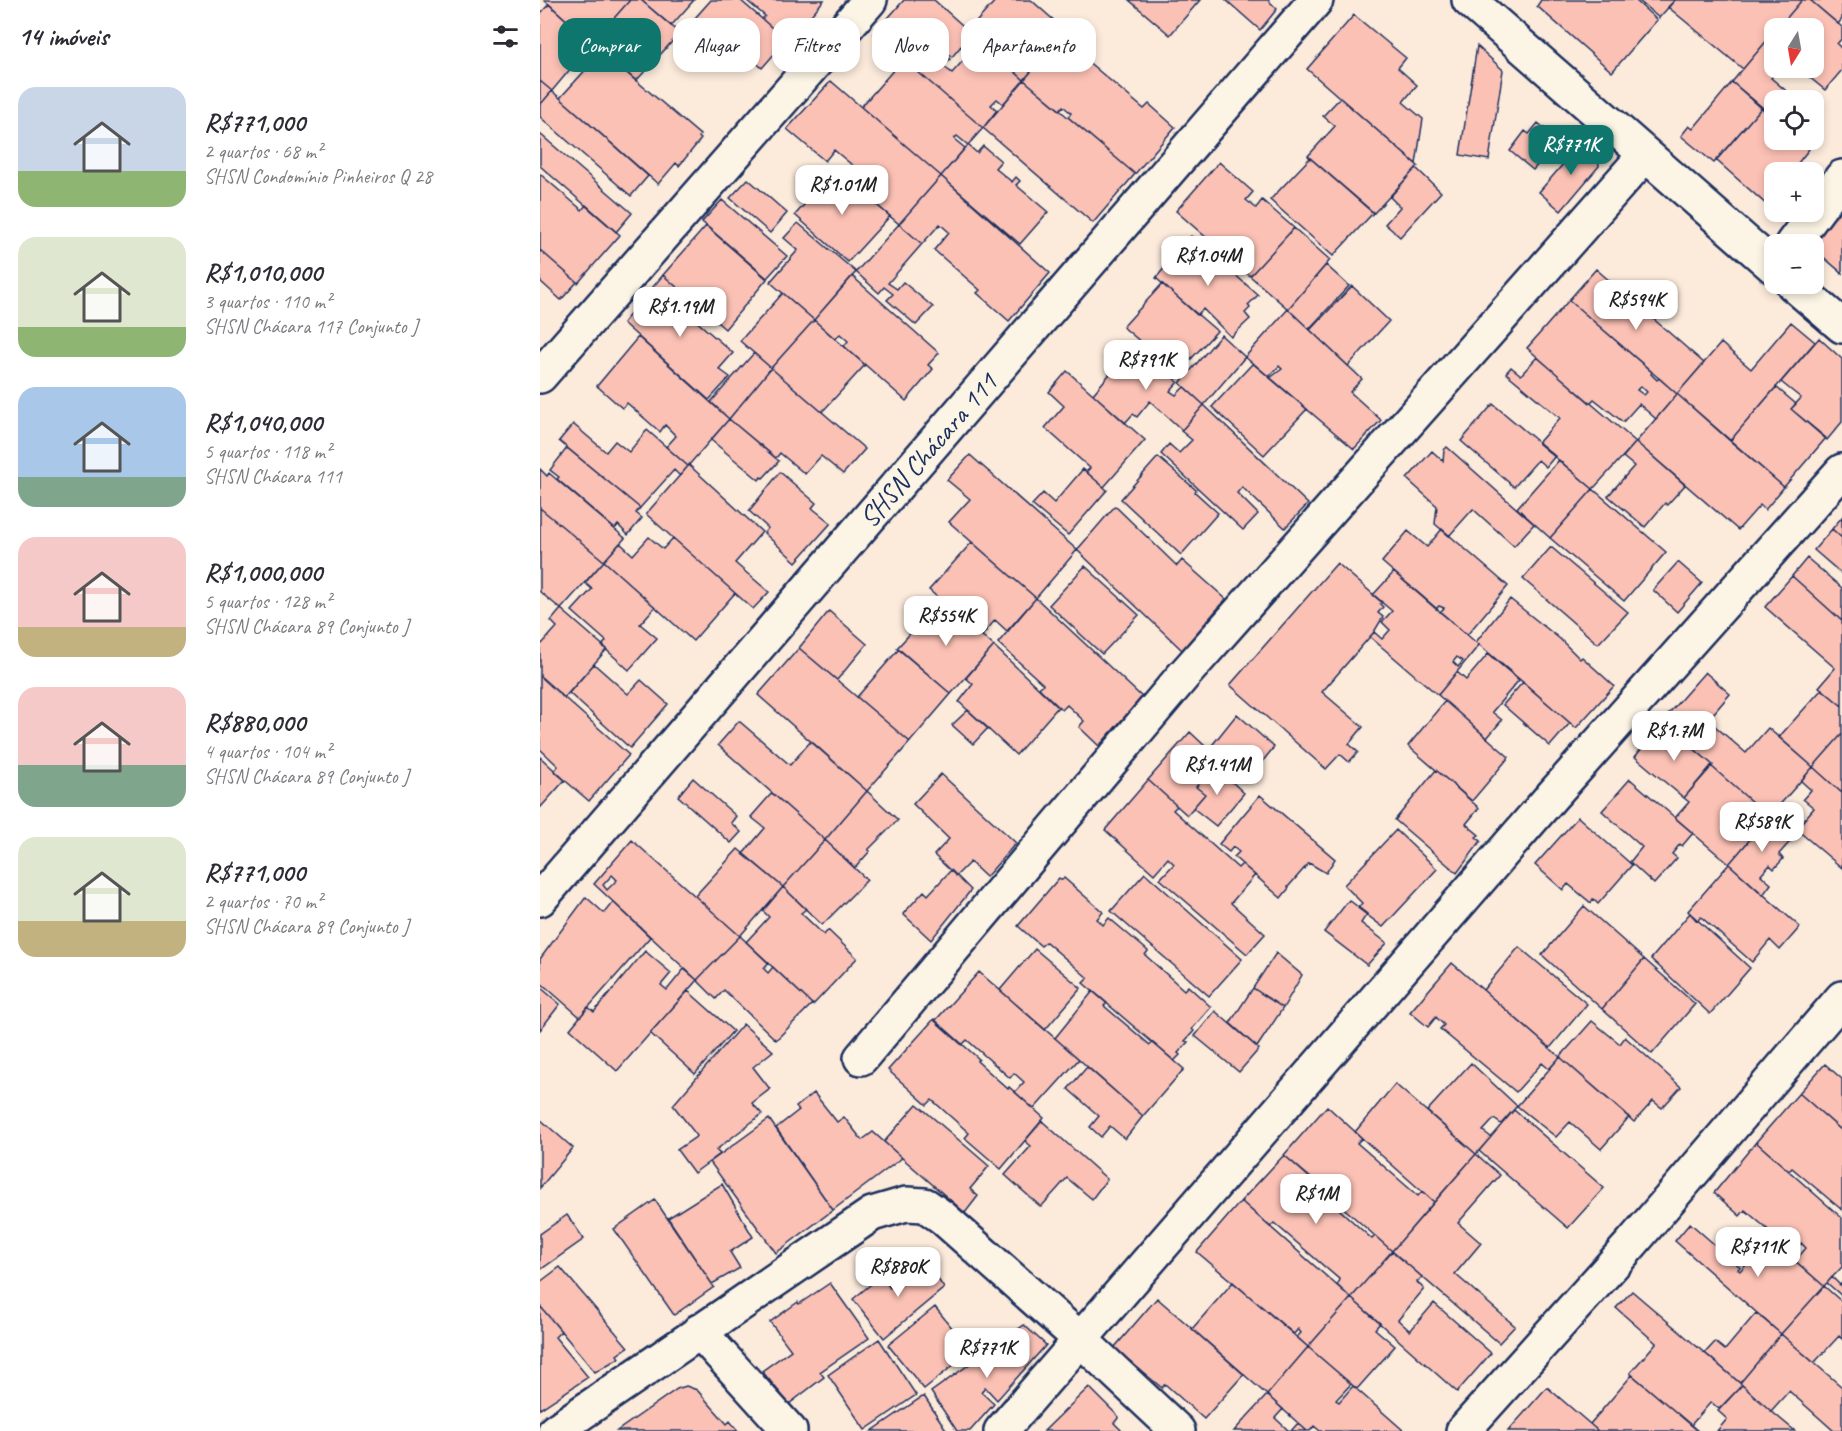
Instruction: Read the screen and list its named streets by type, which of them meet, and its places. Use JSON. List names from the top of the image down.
{
  "streets": {
    "street": ["SHSN Chácara 111"]
  },
  "north": "bottom",
  "page": {
    "heading": "14 imóveis",
    "map_buttons": ["+", "−"],
    "chip": [
      "Comprar",
      "Alugar",
      "Filtros",
      "Novo",
      "Apartamento"
    ],
    "list": [
      {
        "name": "R$771,000",
        "note": "2 quartos · 68 m² · SHSN Condomínio Pinheiros Q 28"
      },
      {
        "name": "R$1,010,000",
        "note": "3 quartos · 110 m² · SHSN Chácara 117 Conjunto J"
      },
      {
        "name": "R$1,040,000",
        "note": "5 quartos · 118 m² · SHSN Chácara 111"
      },
      {
        "name": "R$1,000,000",
        "note": "5 quartos · 128 m² · SHSN Chácara 89 Conjunto J"
      },
      {
        "name": "R$880,000",
        "note": "4 quartos · 104 m² · SHSN Chácara 89 Conjunto J"
      },
      {
        "name": "R$771,000",
        "note": "2 quartos · 70 m² · SHSN Chácara 89 Conjunto J"
      }
    ],
    "price": [
      "R$771K",
      "R$1.01M",
      "R$1.04M",
      "R$594K",
      "R$1.19M",
      "R$791K",
      "R$554K",
      "R$1.7M",
      "R$1.41M",
      "R$589K",
      "R$1M",
      "R$711K",
      "R$880K",
      "R$771K"
    ]
  }
}
